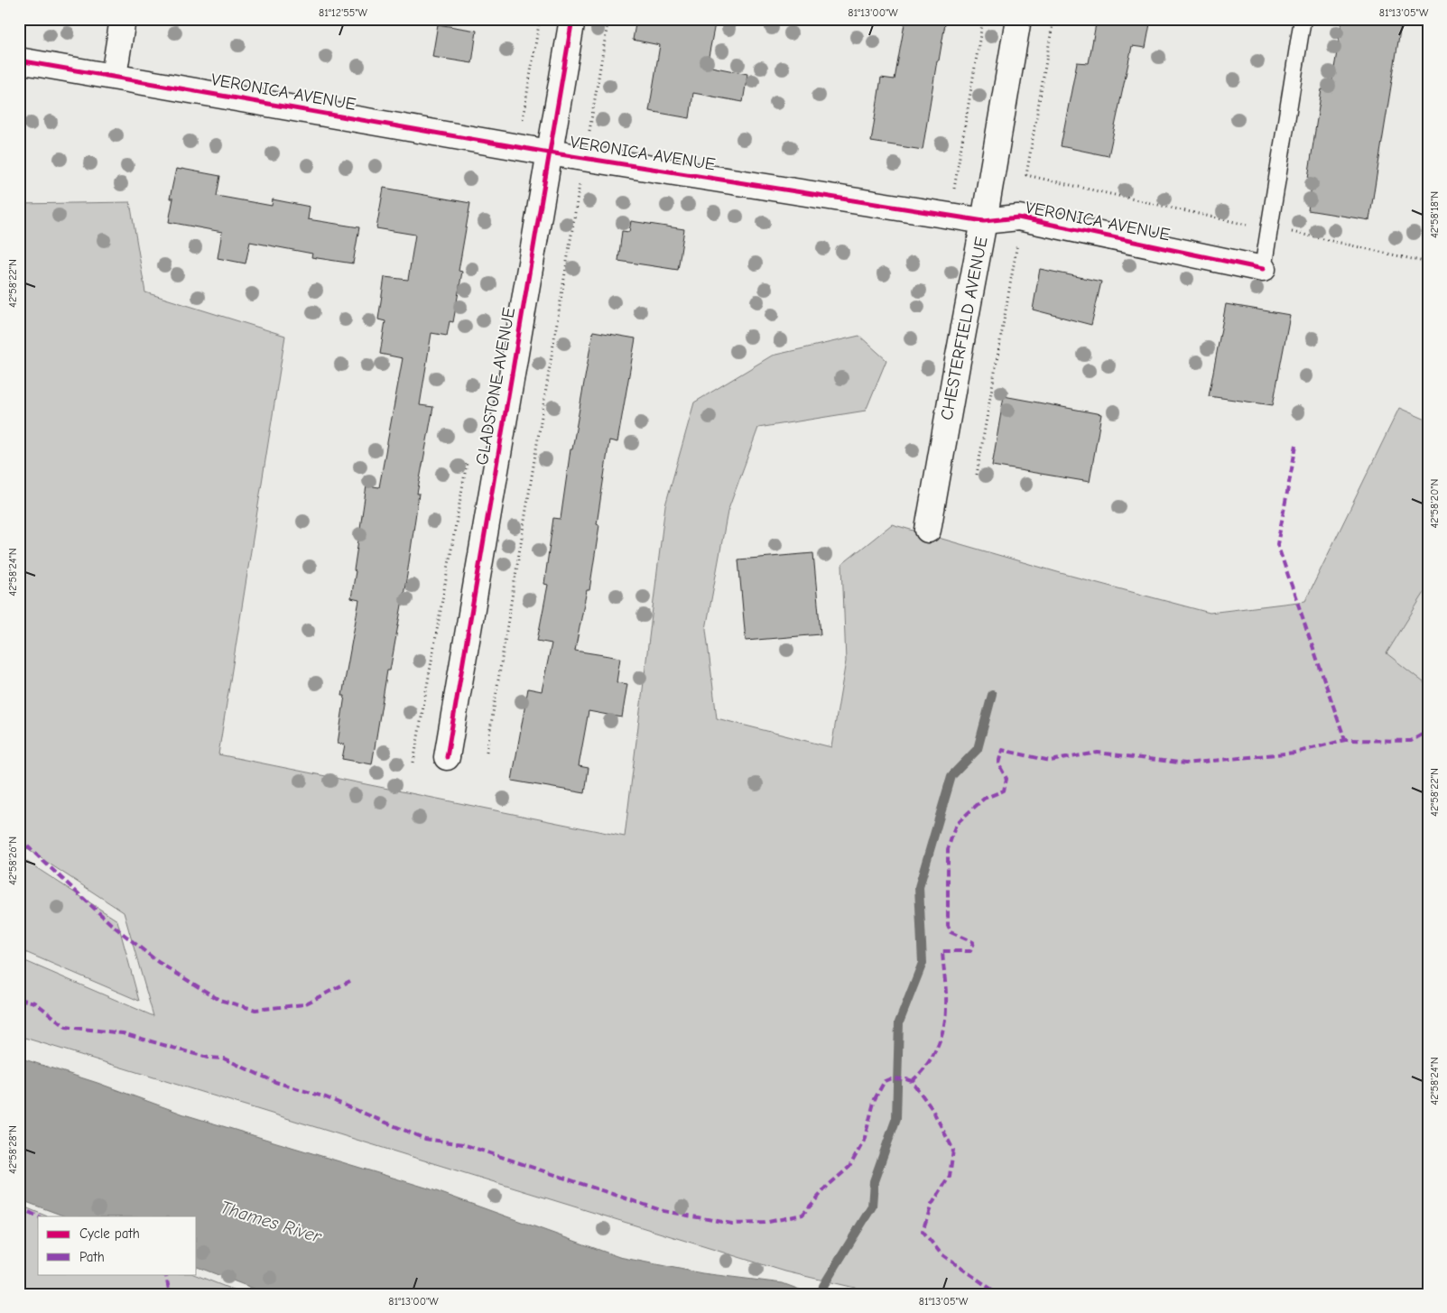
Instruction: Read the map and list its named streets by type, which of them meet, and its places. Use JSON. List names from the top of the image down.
{
  "streets": {
    "street": ["VERONICA AVENUE", "CHESTERFIELD AVENUE", "GLADSTONE AVENUE"]
  },
  "crossings": [
    ["VERONICA AVENUE", "CHESTERFIELD AVENUE"],
    ["VERONICA AVENUE", "GLADSTONE AVENUE"]
  ],
  "water": ["Thames River"],
  "legend": ["Cycle path", "Path"],
  "coordinates": [
    "81°12'55\"W",
    "81°13'00\"W",
    "81°13'05\"W",
    "42°58'18\"N",
    "42°58'22\"N",
    "42°58'20\"N",
    "42°58'24\"N",
    "42°58'26\"N",
    "42°58'28\"N"
  ]
}
